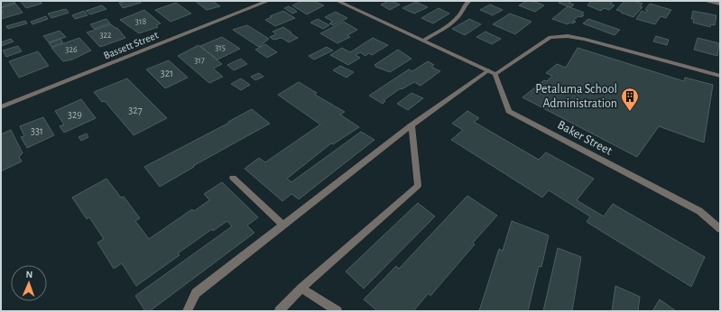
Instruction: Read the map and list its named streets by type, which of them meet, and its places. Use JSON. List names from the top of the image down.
{
  "streets": {
    "street": ["Bassett Street", "Baker Street"]
  },
  "places": {
    "building": ["Petaluma School Administration"]
  },
  "house_numbers": [
    "318",
    "322",
    "315",
    "326",
    "317",
    "321",
    "327",
    "329",
    "331"
  ],
  "north": "top"
}
